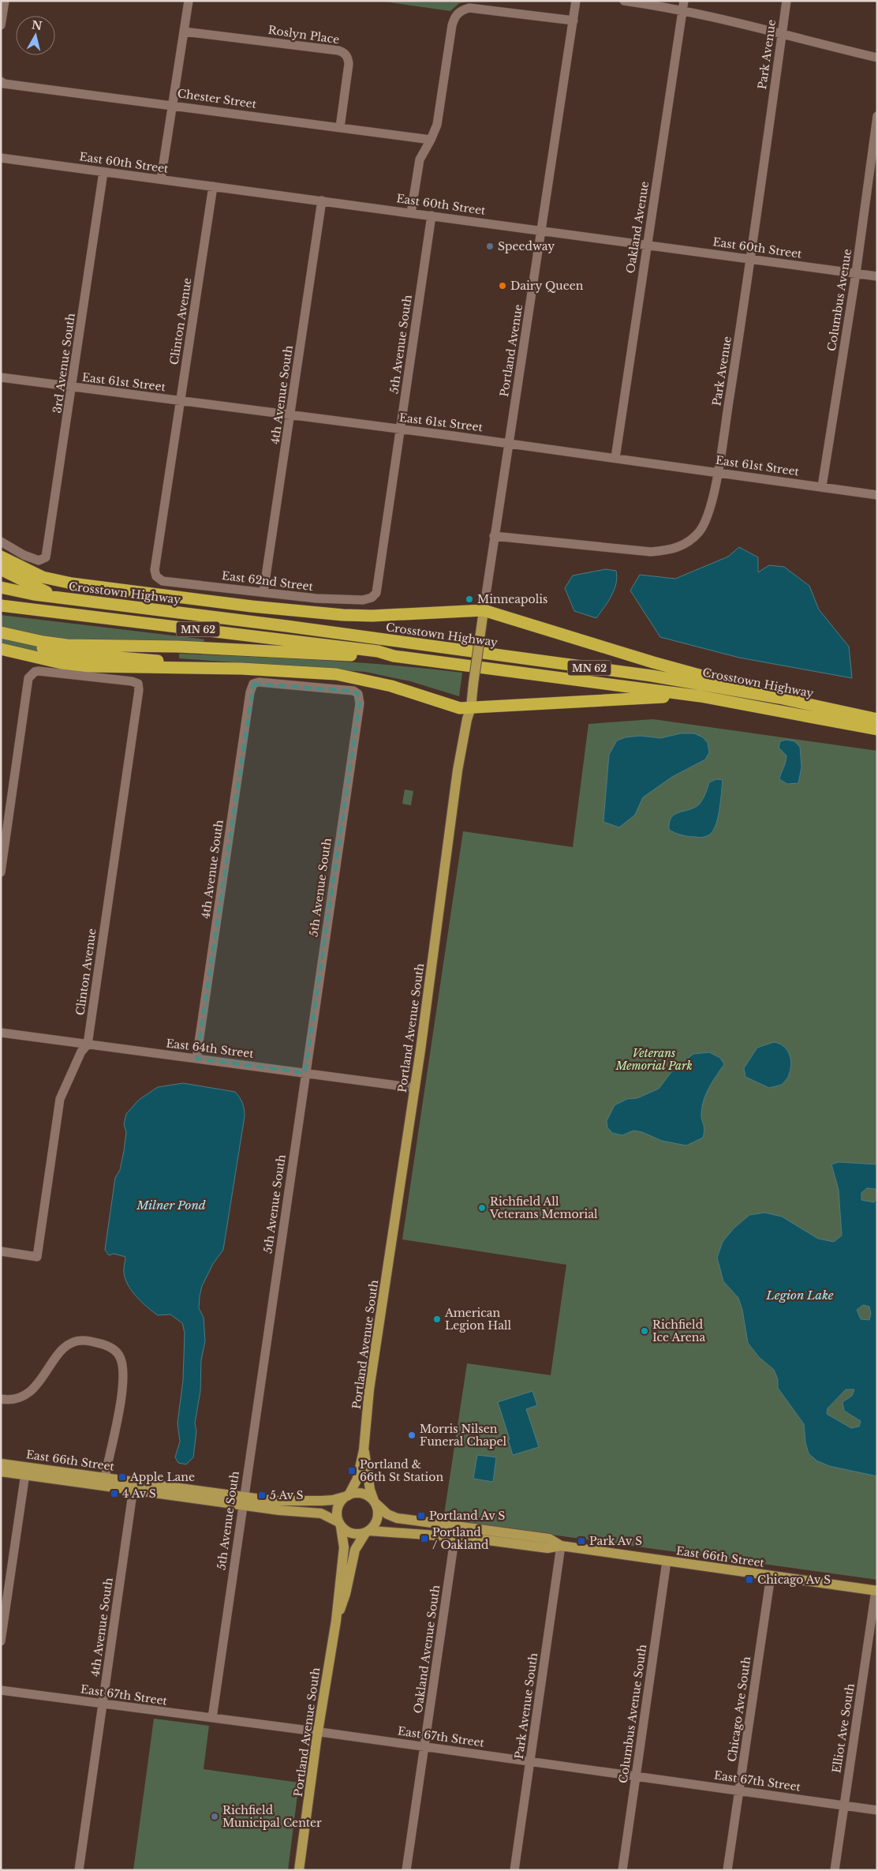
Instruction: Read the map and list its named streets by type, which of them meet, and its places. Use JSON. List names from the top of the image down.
{
  "streets": {
    "highway": ["Crosstown Highway", "MN 62"],
    "main road": ["Portland Avenue South", "East 66th Street"],
    "street": [
      "Roslyn Place",
      "Park Avenue",
      "Chester Street",
      "East 60th Street",
      "Oakland Avenue",
      "Columbus Avenue",
      "Clinton Avenue",
      "5th Avenue South",
      "Portland Avenue",
      "3rd Avenue South",
      "East 61st Street",
      "4th Avenue South",
      "East 62nd Street",
      "East 64th Street",
      "Oakland Avenue South",
      "East 67th Street",
      "Park Avenue South",
      "Chicago Ave South",
      "Columbus Avenue South",
      "Elliot Ave South"
    ]
  },
  "crossings": [
    ["Roslyn Place", "Chester Street"],
    ["Park Avenue", "East 60th Street"],
    ["Park Avenue", "Portland Avenue"],
    ["Park Avenue", "East 61st Street"],
    ["East 60th Street", "Oakland Avenue"],
    ["East 60th Street", "Columbus Avenue"],
    ["East 60th Street", "Clinton Avenue"],
    ["East 60th Street", "5th Avenue South"],
    ["East 60th Street", "Portland Avenue"],
    ["East 60th Street", "3rd Avenue South"],
    ["East 60th Street", "4th Avenue South"],
    ["Oakland Avenue", "East 61st Street"],
    ["Columbus Avenue", "East 61st Street"],
    ["Clinton Avenue", "East 61st Street"],
    ["Clinton Avenue", "East 62nd Street"],
    ["Clinton Avenue", "East 64th Street"],
    ["5th Avenue South", "East 61st Street"],
    ["5th Avenue South", "4th Avenue South"],
    ["5th Avenue South", "East 62nd Street"],
    ["5th Avenue South", "East 64th Street"],
    ["5th Avenue South", "East 66th Street"],
    ["5th Avenue South", "East 67th Street"],
    ["Portland Avenue", "East 61st Street"],
    ["Portland Avenue", "Portland Avenue South"],
    ["3rd Avenue South", "East 61st Street"],
    ["East 61st Street", "4th Avenue South"],
    ["4th Avenue South", "East 62nd Street"],
    ["4th Avenue South", "East 64th Street"],
    ["4th Avenue South", "East 66th Street"],
    ["4th Avenue South", "East 67th Street"],
    ["Portland Avenue South", "East 64th Street"],
    ["Portland Avenue South", "East 66th Street"],
    ["Portland Avenue South", "East 67th Street"],
    ["East 66th Street", "Oakland Avenue South"],
    ["East 66th Street", "Park Avenue South"],
    ["East 66th Street", "Chicago Ave South"],
    ["East 66th Street", "Columbus Avenue South"],
    ["East 66th Street", "Elliot Ave South"],
    ["Oakland Avenue South", "East 67th Street"],
    ["East 67th Street", "Park Avenue South"],
    ["East 67th Street", "Chicago Ave South"],
    ["East 67th Street", "Columbus Avenue South"],
    ["East 67th Street", "Elliot Ave South"]
  ],
  "water": ["Milner Pond", "Legion Lake"],
  "parks": ["Veterans Memorial Park"],
  "places": {
    "other": [
      "Speedway",
      "Dairy Queen",
      "Minneapolis",
      "Richfield All Veterans Memorial",
      "American Legion Hall",
      "Richfield Ice Arena",
      "Morris Nilsen Funeral Chapel",
      "Richfield Municipal Center"
    ],
    "transit": [
      "Portland & 66th St Station",
      "Apple Lane",
      "4 Av S",
      "5 Av S",
      "Portland Av S",
      "Portland / Oakland",
      "Park Av S",
      "Chicago Av S"
    ]
  },
  "north": "top"
}
